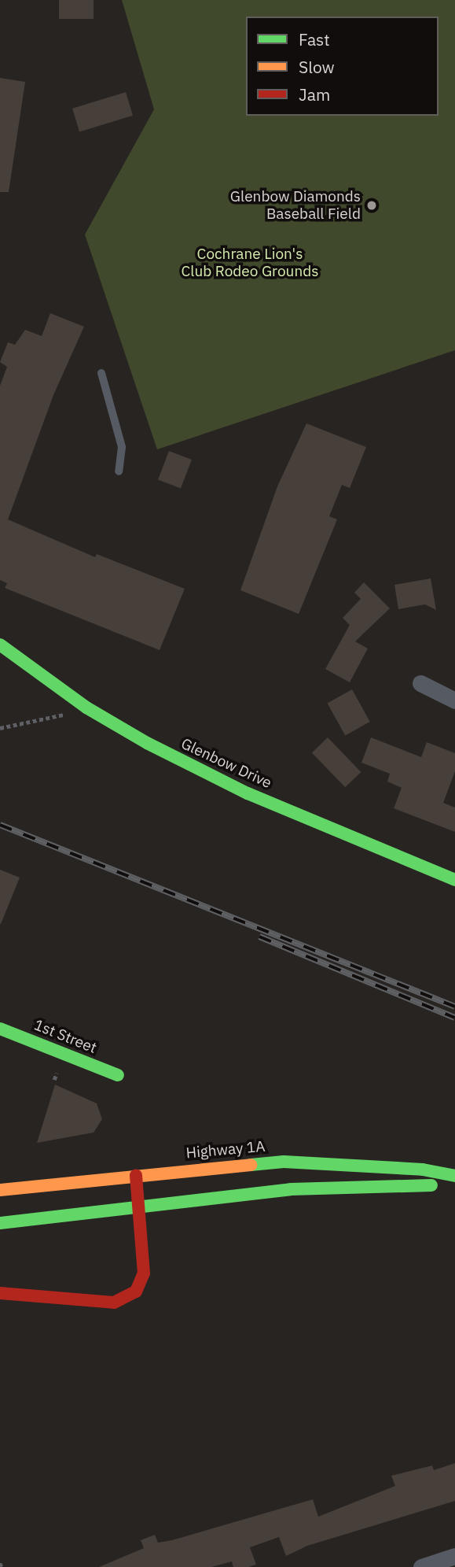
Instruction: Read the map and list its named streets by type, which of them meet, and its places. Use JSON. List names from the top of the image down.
{
  "streets": {
    "main road": ["Glenbow Drive", "1st Street", "Highway 1A"]
  },
  "parks": ["Cochrane Lion's Club Rodeo Grounds"],
  "places": ["Glenbow Diamonds Baseball Field"],
  "legend": ["Fast", "Slow", "Jam"]
}
